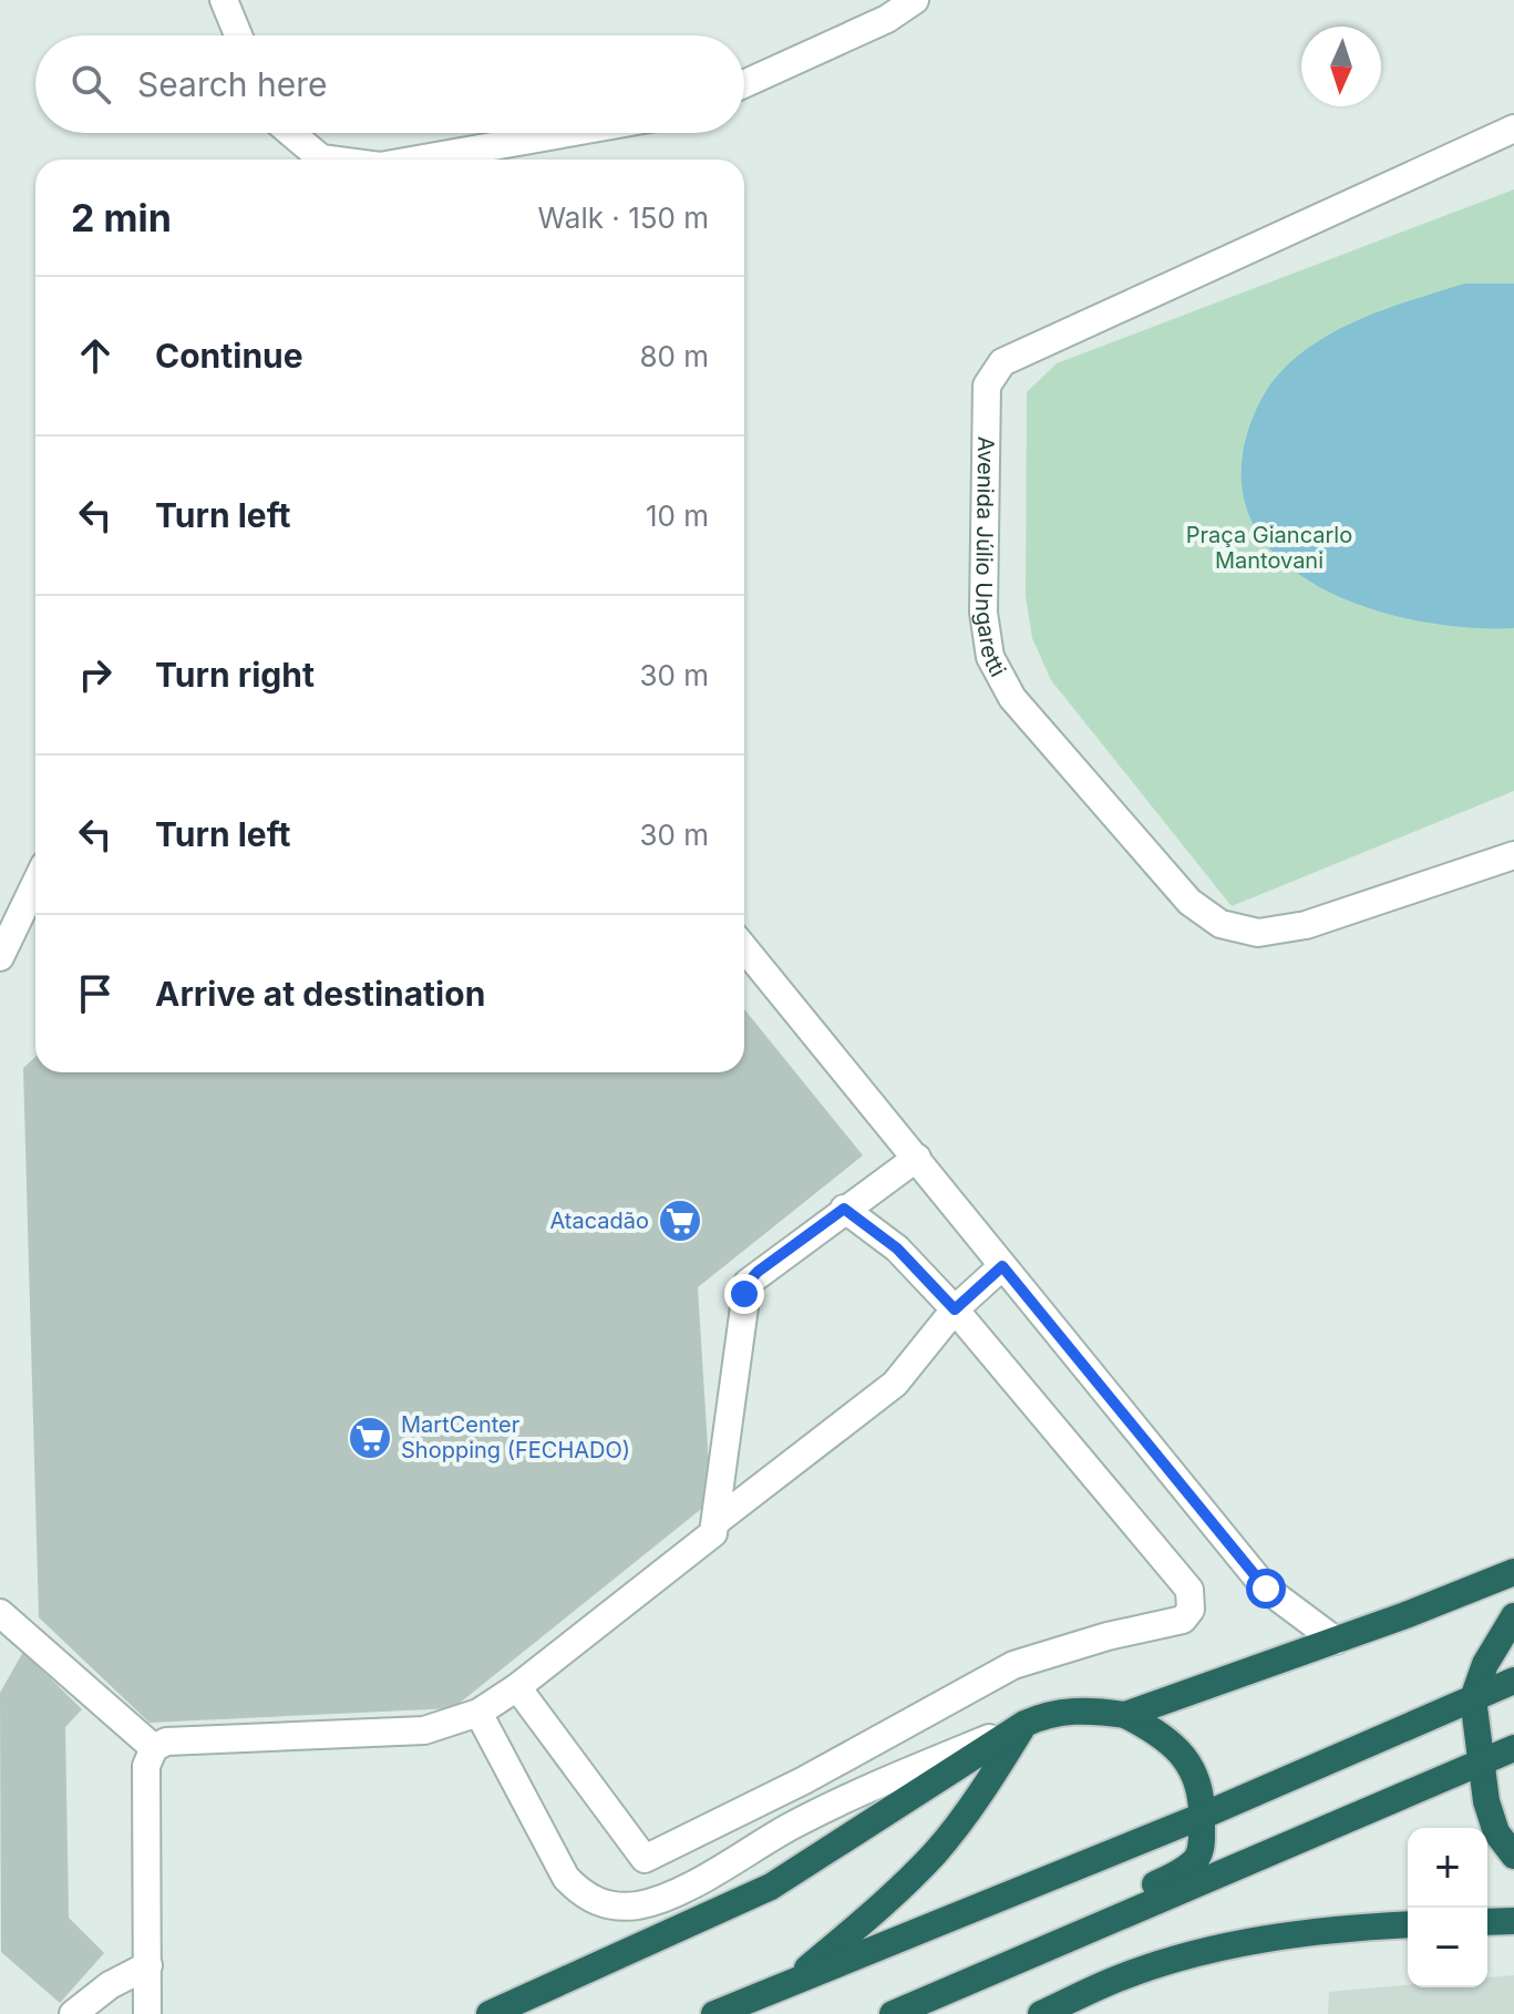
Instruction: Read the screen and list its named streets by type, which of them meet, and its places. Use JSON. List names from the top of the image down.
{
  "streets": {
    "street": ["Avenida Júlio Ungaretti"]
  },
  "parks": ["Praça Giancarlo Mantovani"],
  "places": {
    "supermarket": ["Atacadão", "MartCenter Shopping (FECHADO)"]
  },
  "north": "bottom",
  "page": {
    "search": "Search here",
    "heading": ["2 min", "Walk · 150 m"],
    "list": [
      ["Continue", "80 m"],
      ["Turn left", "10 m"],
      ["Turn right", "30 m"],
      ["Turn left", "30 m"],
      "Arrive at destination"
    ],
    "map_buttons": ["+", "−"]
  }
}
